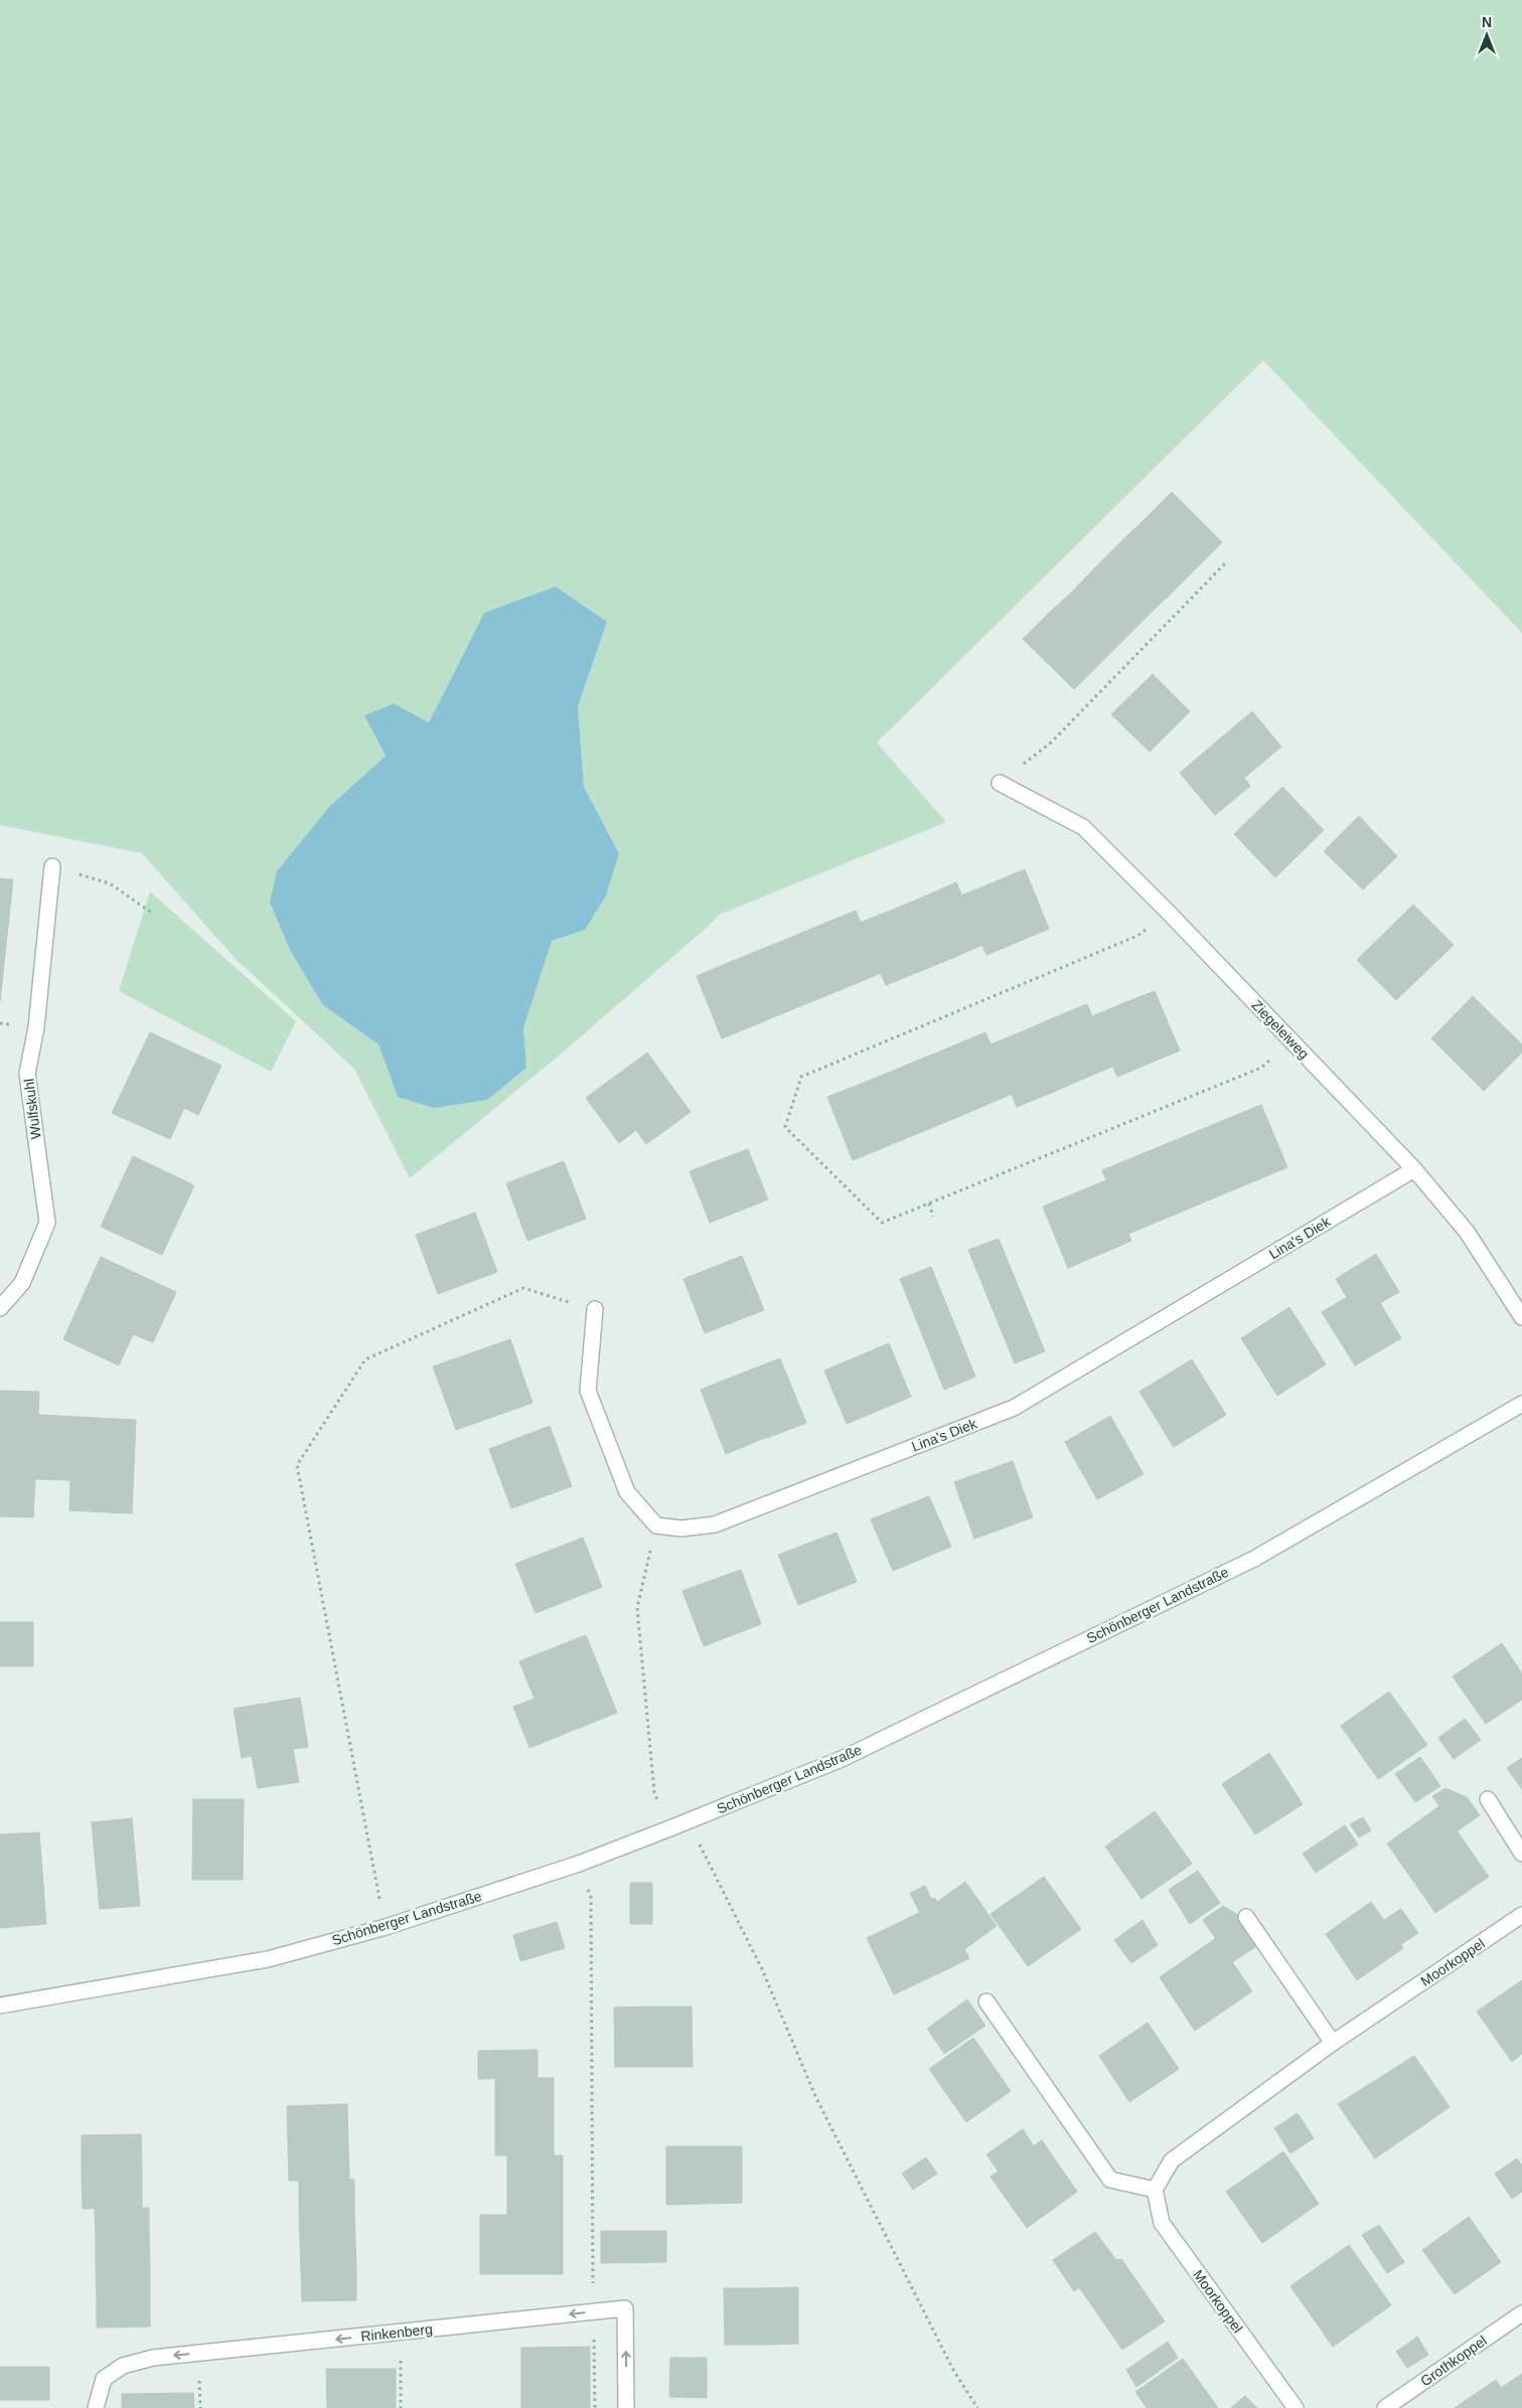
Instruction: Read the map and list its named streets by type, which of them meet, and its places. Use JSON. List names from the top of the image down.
{
  "streets": {
    "street": [
      "Ziegeleiweg",
      "Wulfskuhl",
      "Lina's Diek",
      "Schönberger Landstraße",
      "Moorkoppel",
      "Rinkenberg",
      "Grothkoppel"
    ]
  },
  "crossings": [
    ["Ziegeleiweg", "Lina's Diek"]
  ],
  "one_way": ["Rinkenberg"],
  "north": "top"
}
